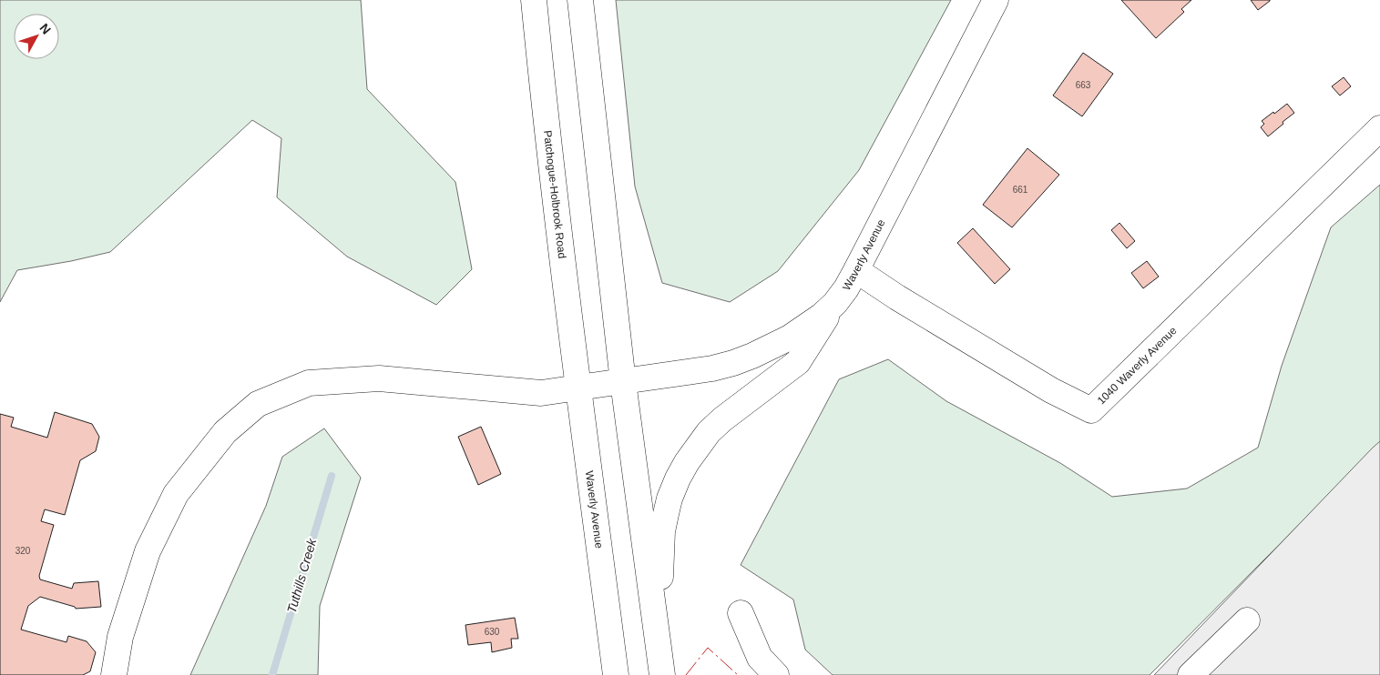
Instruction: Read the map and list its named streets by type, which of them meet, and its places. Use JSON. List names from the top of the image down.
{
  "streets": {
    "main road": ["Patchogue-Holbrook Road", "Waverly Avenue", "1040 Waverly Avenue"]
  },
  "crossings": [
    ["Patchogue-Holbrook Road", "Waverly Avenue"],
    ["Waverly Avenue", "1040 Waverly Avenue"]
  ],
  "water": ["Tuthills Creek"],
  "house_numbers": [
    "663",
    "661",
    "320",
    "630"
  ],
  "north": "top right"
}
